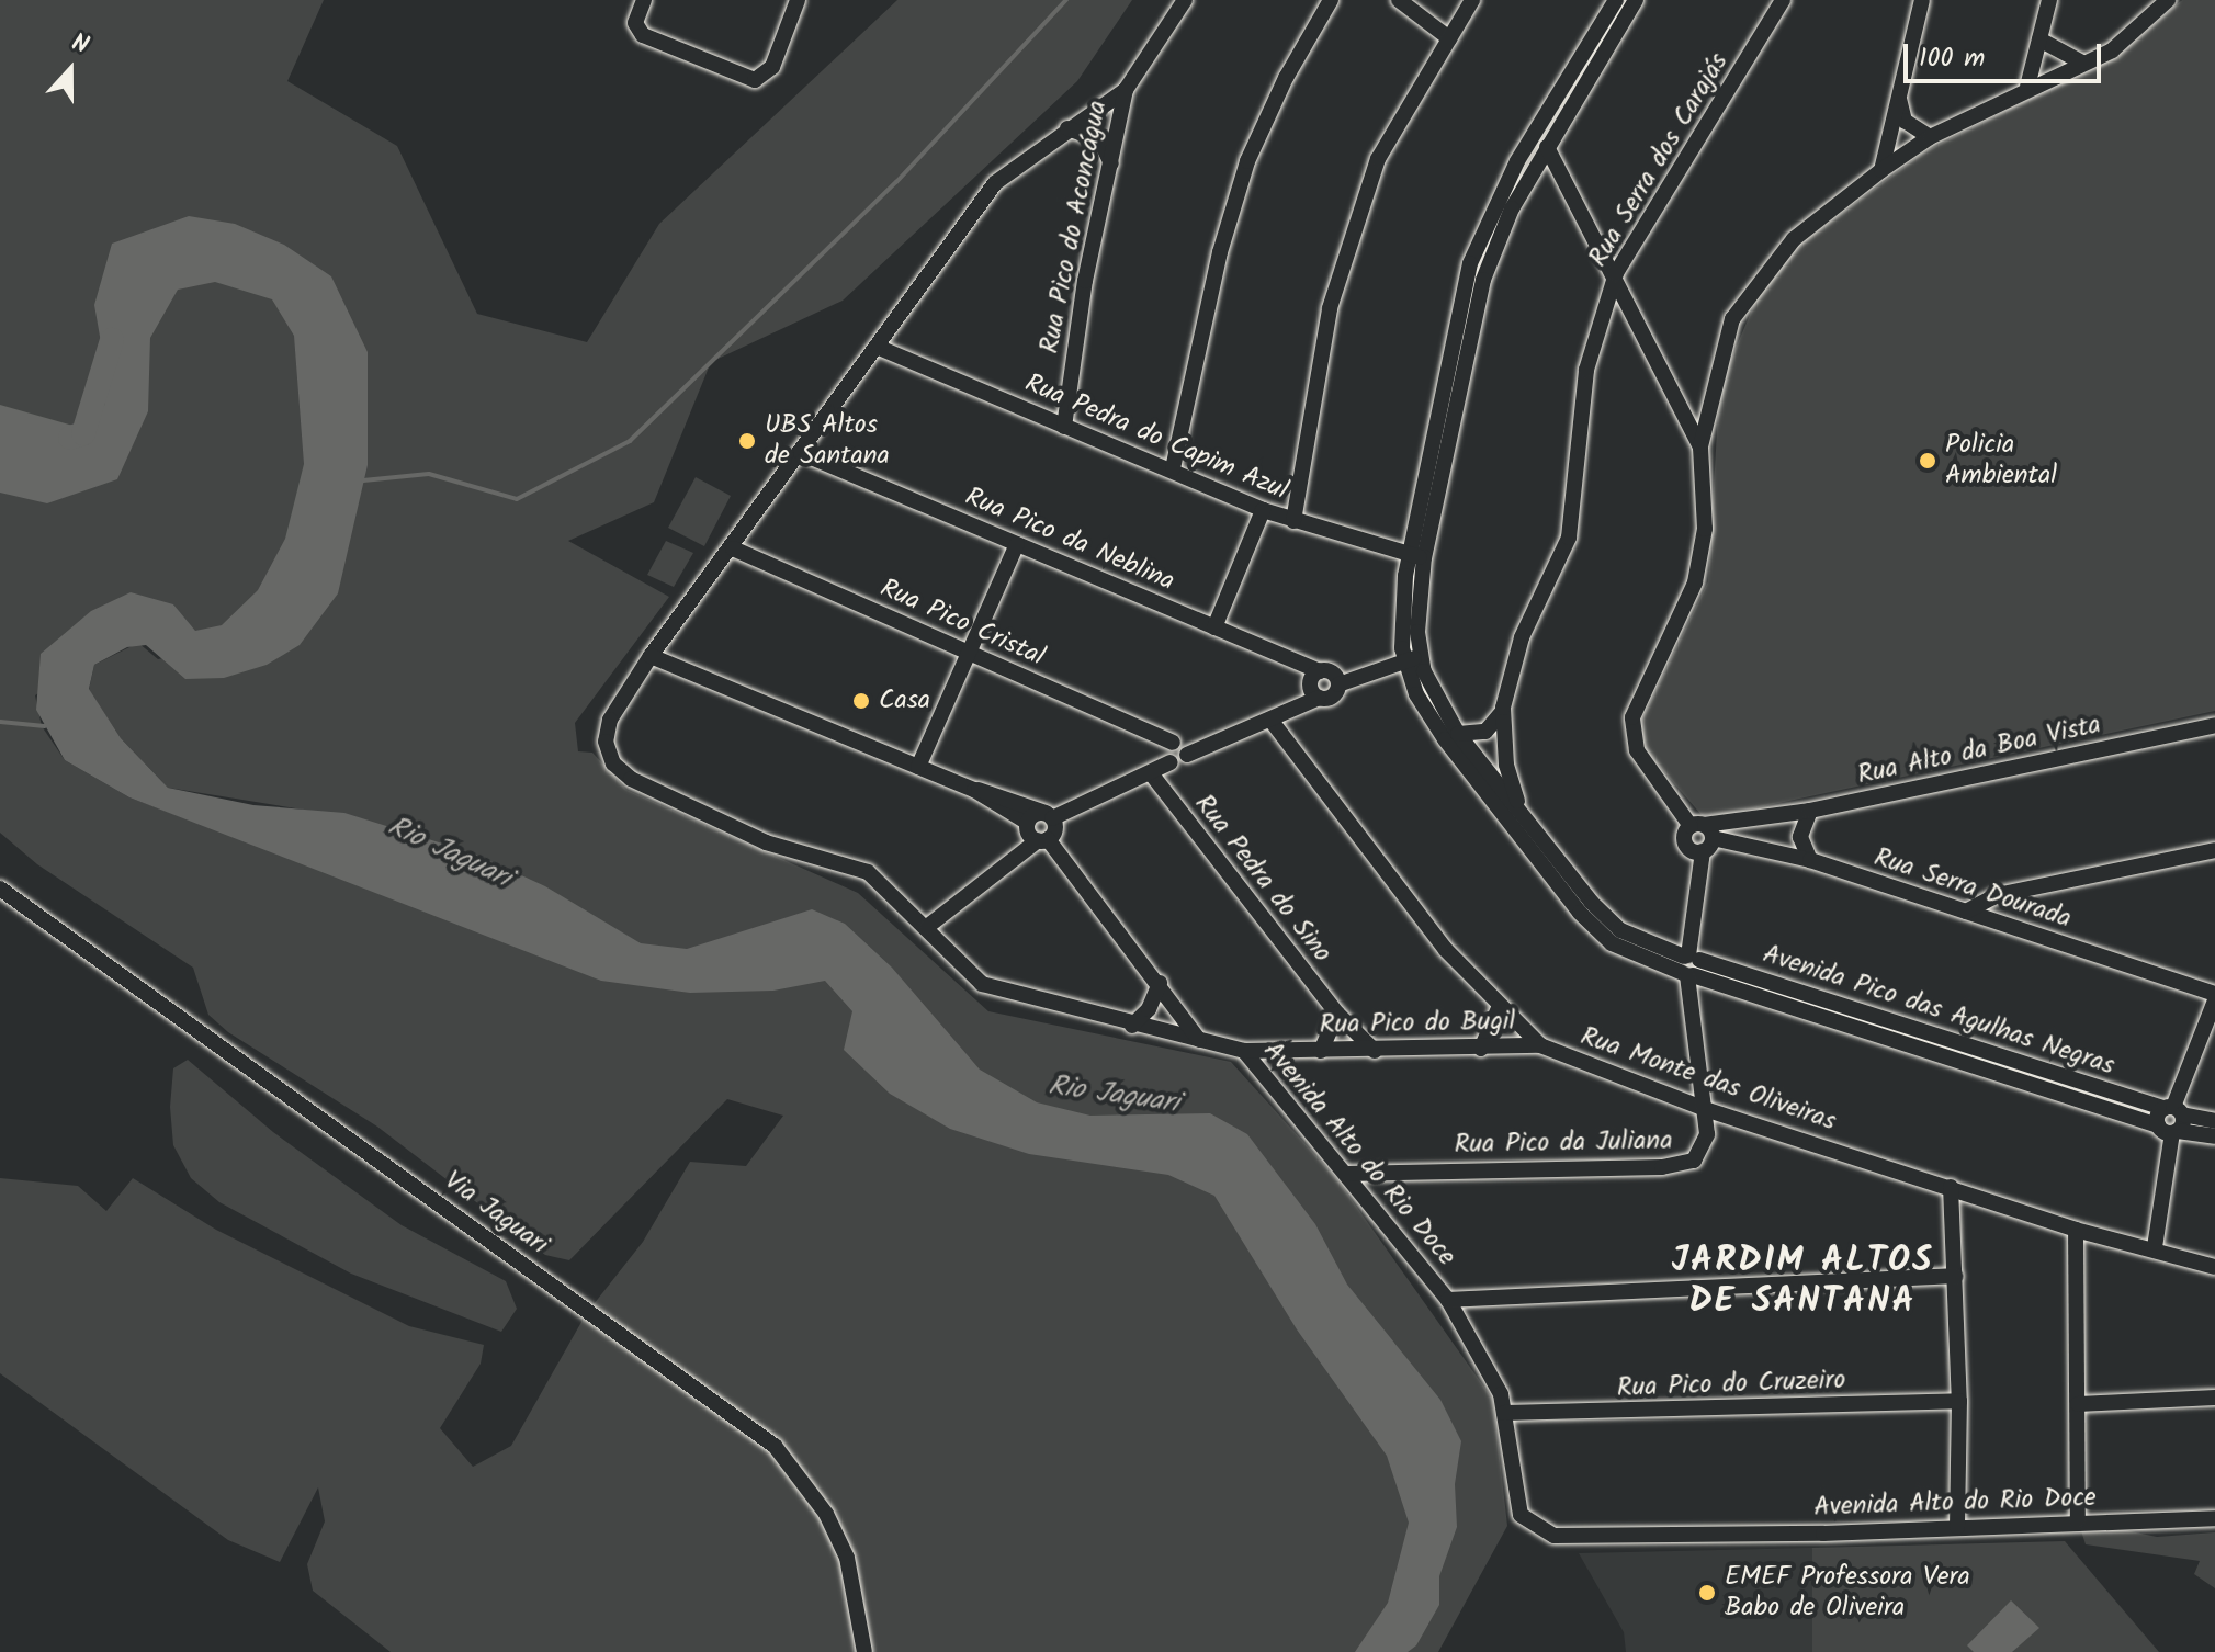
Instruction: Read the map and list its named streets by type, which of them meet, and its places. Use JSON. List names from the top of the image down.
{
  "streets": {
    "street": [
      "Rua Serra dos Carajás",
      "Rua Pico do Aconcágua",
      "Rua Pedra do Capim Azul",
      "Rua Pico da Neblina",
      "Rua Pico Cristal",
      "Rua Alto da Boa Vista",
      "Rua Pedra do Sino",
      "Rua Serra Dourada",
      "Avenida Pico das Agulhas Negras",
      "Rua Pico do Bugil",
      "Rua Monte das Oliveiras",
      "Rua Pico da Juliana",
      "Avenida Alto do Rio Doce",
      "Via Jaguari",
      "Rua Pico do Cruzeiro"
    ]
  },
  "crossings": [
    ["Rua Serra dos Carajás", "Avenida Pico das Agulhas Negras"],
    ["Rua Pico do Aconcágua", "Rua Pedra do Capim Azul"],
    ["Rua Pico do Aconcágua", "Avenida Alto do Rio Doce"],
    ["Rua Pedra do Capim Azul", "Avenida Pico das Agulhas Negras"],
    ["Rua Pedra do Capim Azul", "Avenida Alto do Rio Doce"],
    ["Rua Pico da Neblina", "Avenida Alto do Rio Doce"],
    ["Rua Pico Cristal", "Avenida Alto do Rio Doce"],
    ["Rua Alto da Boa Vista", "Rua Serra Dourada"],
    ["Rua Alto da Boa Vista", "Rua Pico da Juliana"],
    ["Rua Pedra do Sino", "Rua Pico do Bugil"],
    ["Rua Serra Dourada", "Rua Pico da Juliana"],
    ["Avenida Pico das Agulhas Negras", "Rua Pico da Juliana"],
    ["Rua Pico do Bugil", "Rua Monte das Oliveiras"],
    ["Rua Pico do Bugil", "Avenida Alto do Rio Doce"],
    ["Rua Monte das Oliveiras", "Rua Pico da Juliana"],
    ["Rua Pico da Juliana", "Avenida Alto do Rio Doce"],
    ["Avenida Alto do Rio Doce", "Rua Pico do Cruzeiro"]
  ],
  "districts": ["JARDIM ALTOS DE SANTANA"],
  "water": ["Rio Jaguari"],
  "places": [
    "UBS Altos de Santana",
    "Policia Ambiental",
    "Casa",
    "EMEF Professora Vera Babo de Oliveira"
  ],
  "scale_bar": "100 m",
  "north": "top"
}
